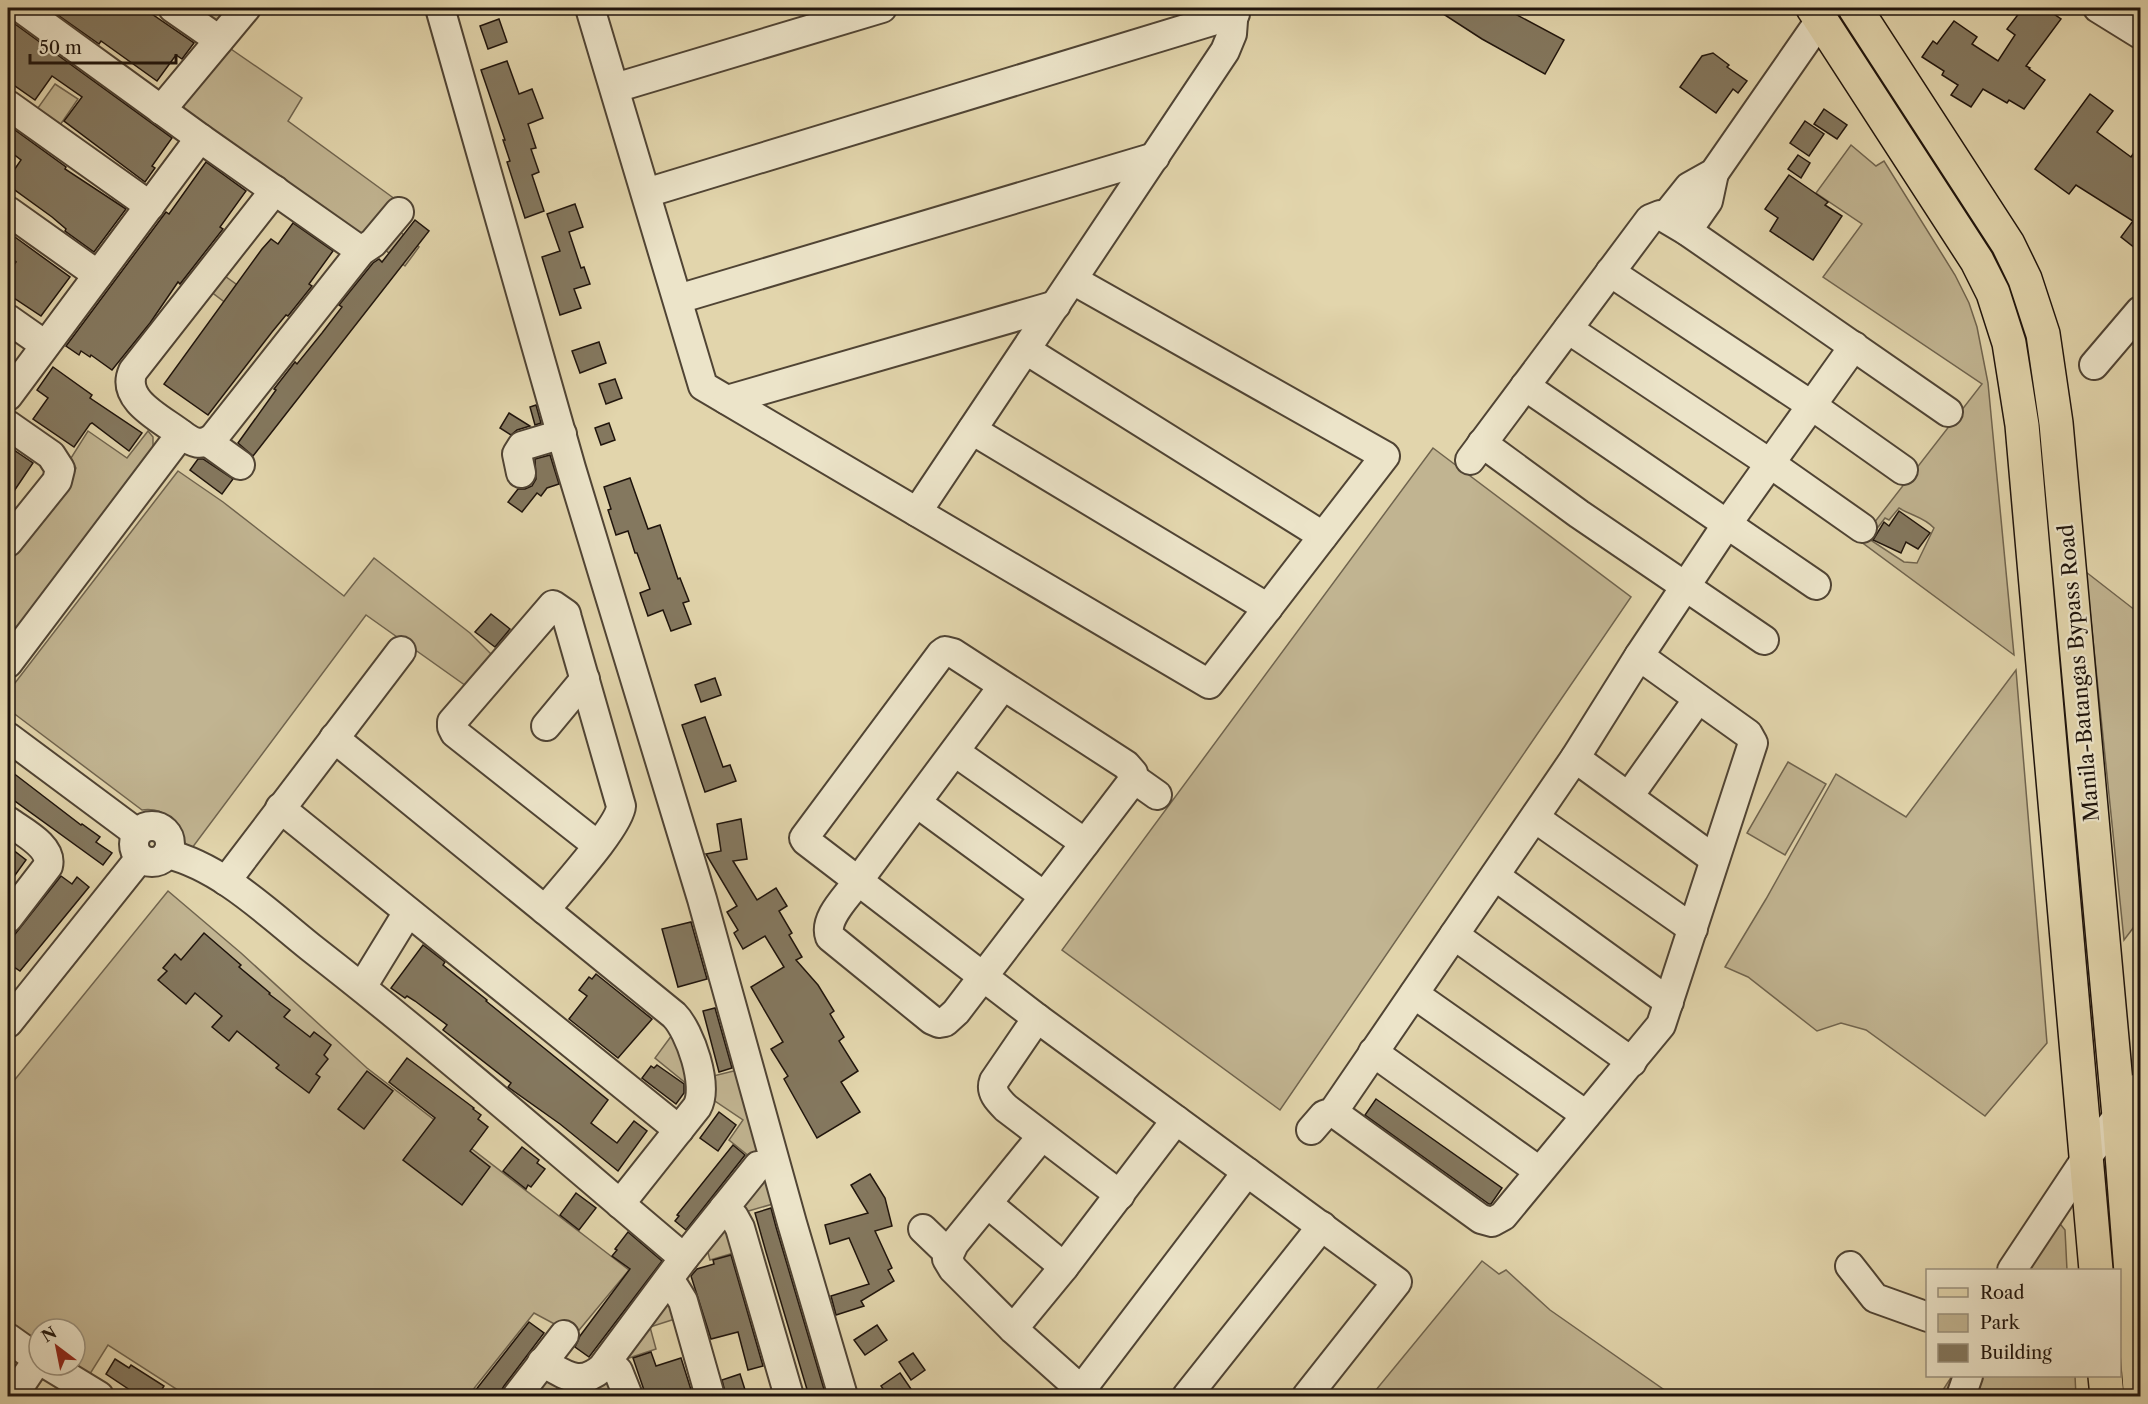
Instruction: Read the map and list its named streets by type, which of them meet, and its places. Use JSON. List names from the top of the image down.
{
  "streets": {
    "main road": ["Manila-Batangas Bypass Road"]
  },
  "legend": ["Road", "Park", "Building"],
  "scale_bar": "50 m",
  "north": "top left"
}
